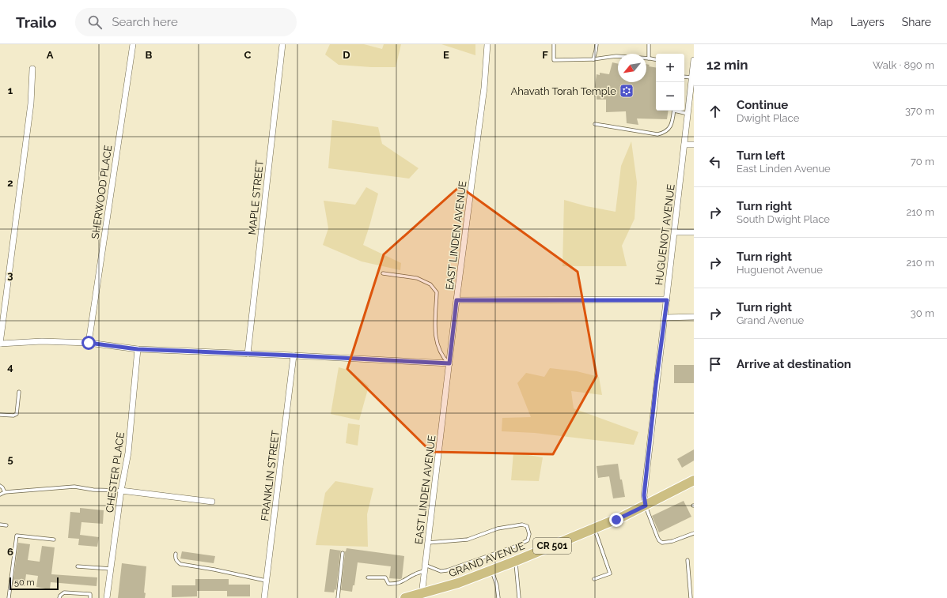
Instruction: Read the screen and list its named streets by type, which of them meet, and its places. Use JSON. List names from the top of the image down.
{
  "streets": {
    "main road": ["CR 501", "GRAND AVENUE"],
    "street": [
      "SHERWOOD PLACE",
      "MAPLE STREET",
      "HUGUENOT AVENUE",
      "EAST LINDEN AVENUE",
      "CHESTER PLACE",
      "FRANKLIN STREET"
    ]
  },
  "crossings": [
    ["HUGUENOT AVENUE", "GRAND AVENUE"],
    ["EAST LINDEN AVENUE", "GRAND AVENUE"]
  ],
  "places": {
    "synagogue": ["Ahavath Torah Temple"]
  },
  "scale_bar": "50 m",
  "north": "bottom left",
  "page": {
    "header": "Trailo",
    "search": "Search here",
    "nav": ["Map", "Layers", "Share"],
    "heading": ["12 min", "Walk · 890 m"],
    "map_buttons": ["+", "−"],
    "list": [
      ["Continue", "Dwight Place", "370 m"],
      ["Turn left", "East Linden Avenue", "70 m"],
      ["Turn right", "South Dwight Place", "210 m"],
      ["Turn right", "Huguenot Avenue", "210 m"],
      ["Turn right", "Grand Avenue", "30 m"],
      "Arrive at destination"
    ],
    "scale": "50 m"
  },
  "grid": {
    "columns": [
      "A",
      "B",
      "C",
      "D",
      "E",
      "F"
    ],
    "rows": [
      "1",
      "2",
      "3",
      "4",
      "5",
      "6"
    ]
  }
}
